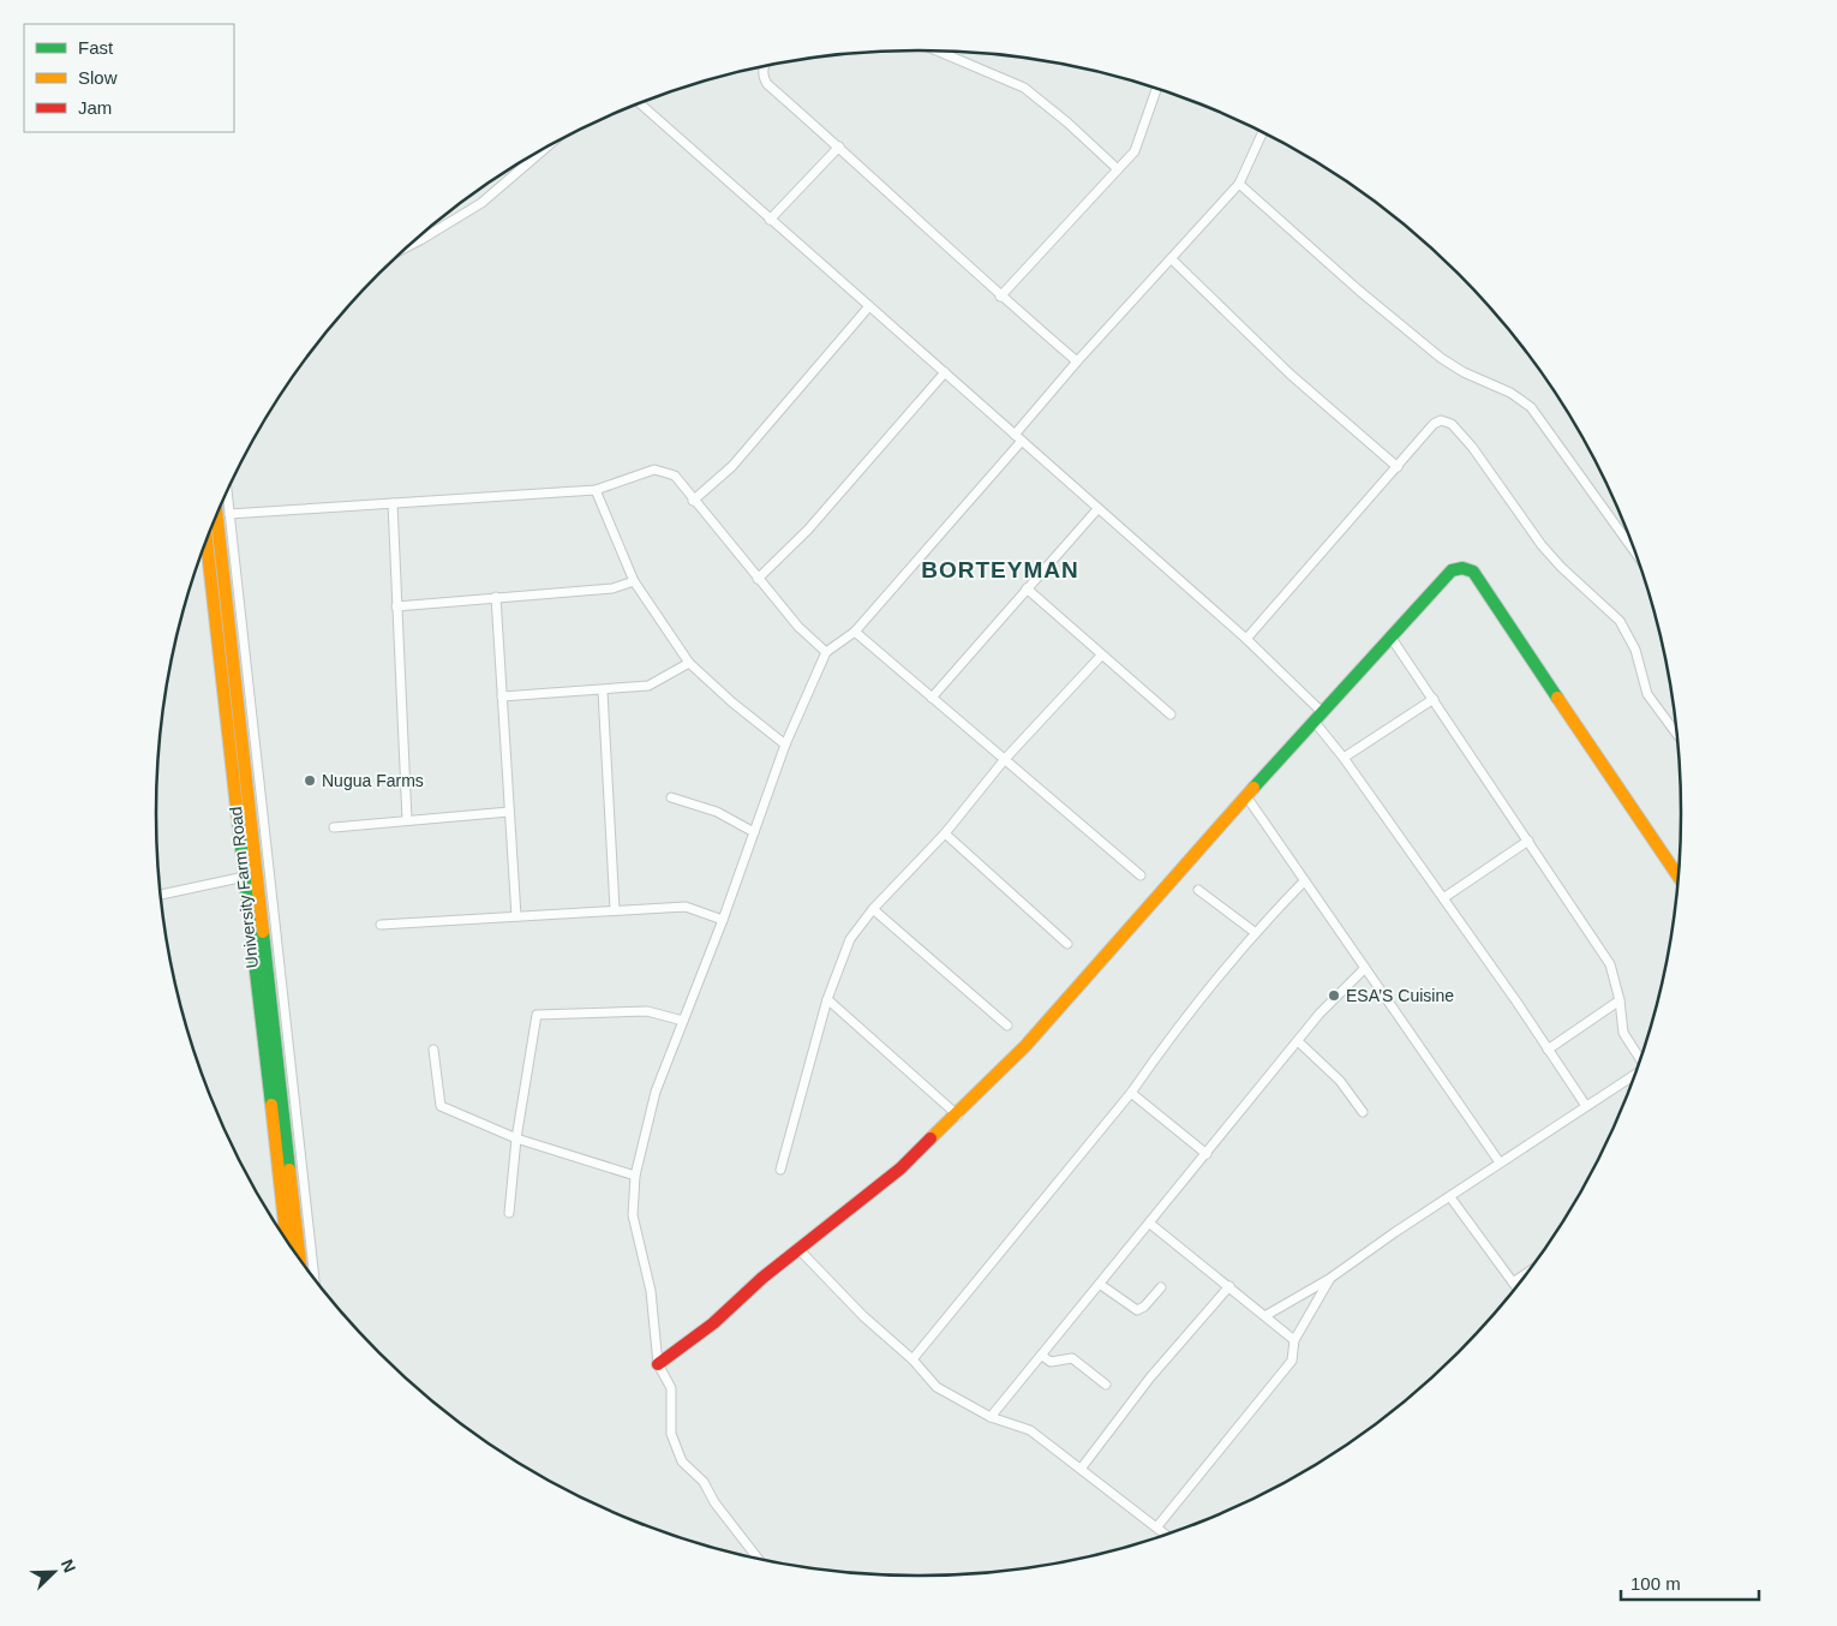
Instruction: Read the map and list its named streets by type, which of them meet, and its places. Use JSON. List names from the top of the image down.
{
  "streets": {
    "street": ["University Farm Road"]
  },
  "districts": ["BORTEYMAN"],
  "places": ["Nugua Farms", "ESA’S Cuisine"],
  "legend": ["Fast", "Slow", "Jam"],
  "scale_bar": "100 m",
  "north": "top right"
}
